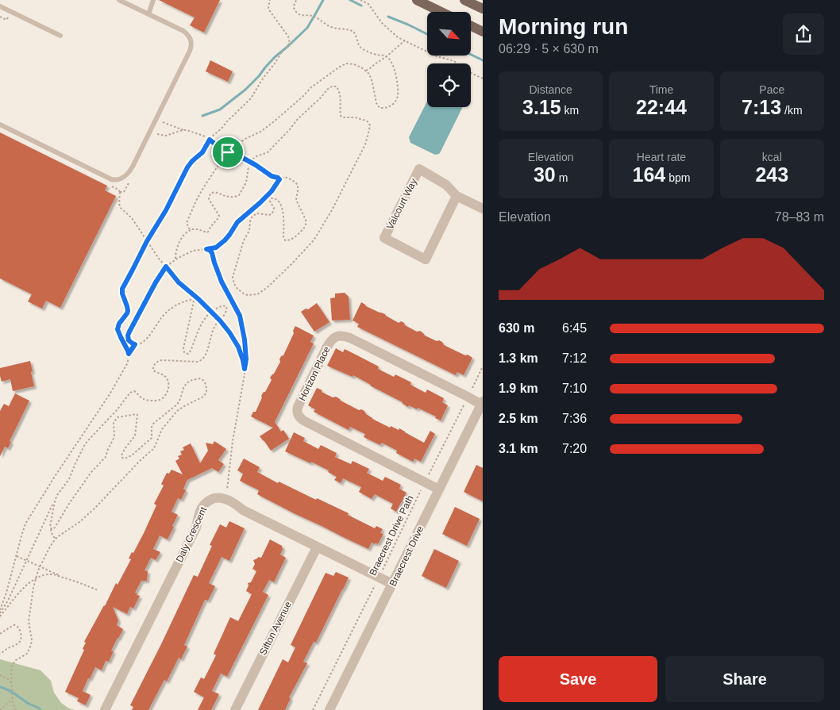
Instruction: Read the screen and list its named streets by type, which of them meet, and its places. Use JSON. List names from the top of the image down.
{
  "streets": {
    "street": [
      "Valcourt Way",
      "Horizon Place",
      "Daly Crescent",
      "Braecrest Drive",
      "Sifton Avenue"
    ],
    "path": ["Braecrest Drive Path"]
  },
  "crossings": [
    ["Horizon Place", "Braecrest Drive Path"],
    ["Horizon Place", "Braecrest Drive"],
    ["Daly Crescent", "Braecrest Drive Path"],
    ["Daly Crescent", "Braecrest Drive"],
    ["Daly Crescent", "Sifton Avenue"]
  ],
  "north": "bottom right",
  "page": {
    "heading": ["Morning run", "06:29 · 5 × 630 m"],
    "stats": [
      ["Distance", "3.15 km"],
      ["Time", "22:44"],
      ["Pace", "7:13 /km"],
      ["Elevation", "30 m"],
      ["Heart rate", "164 bpm"],
      ["kcal", "243"]
    ],
    "chart": ["Elevation", "78–83 m"],
    "list": [
      {
        "name": "630 m",
        "note": "6:45"
      },
      {
        "name": "1.3 km",
        "note": "7:12"
      },
      {
        "name": "1.9 km",
        "note": "7:10"
      },
      {
        "name": "2.5 km",
        "note": "7:36"
      },
      {
        "name": "3.1 km",
        "note": "7:20"
      }
    ],
    "buttons": ["Save", "Share"]
  }
}
